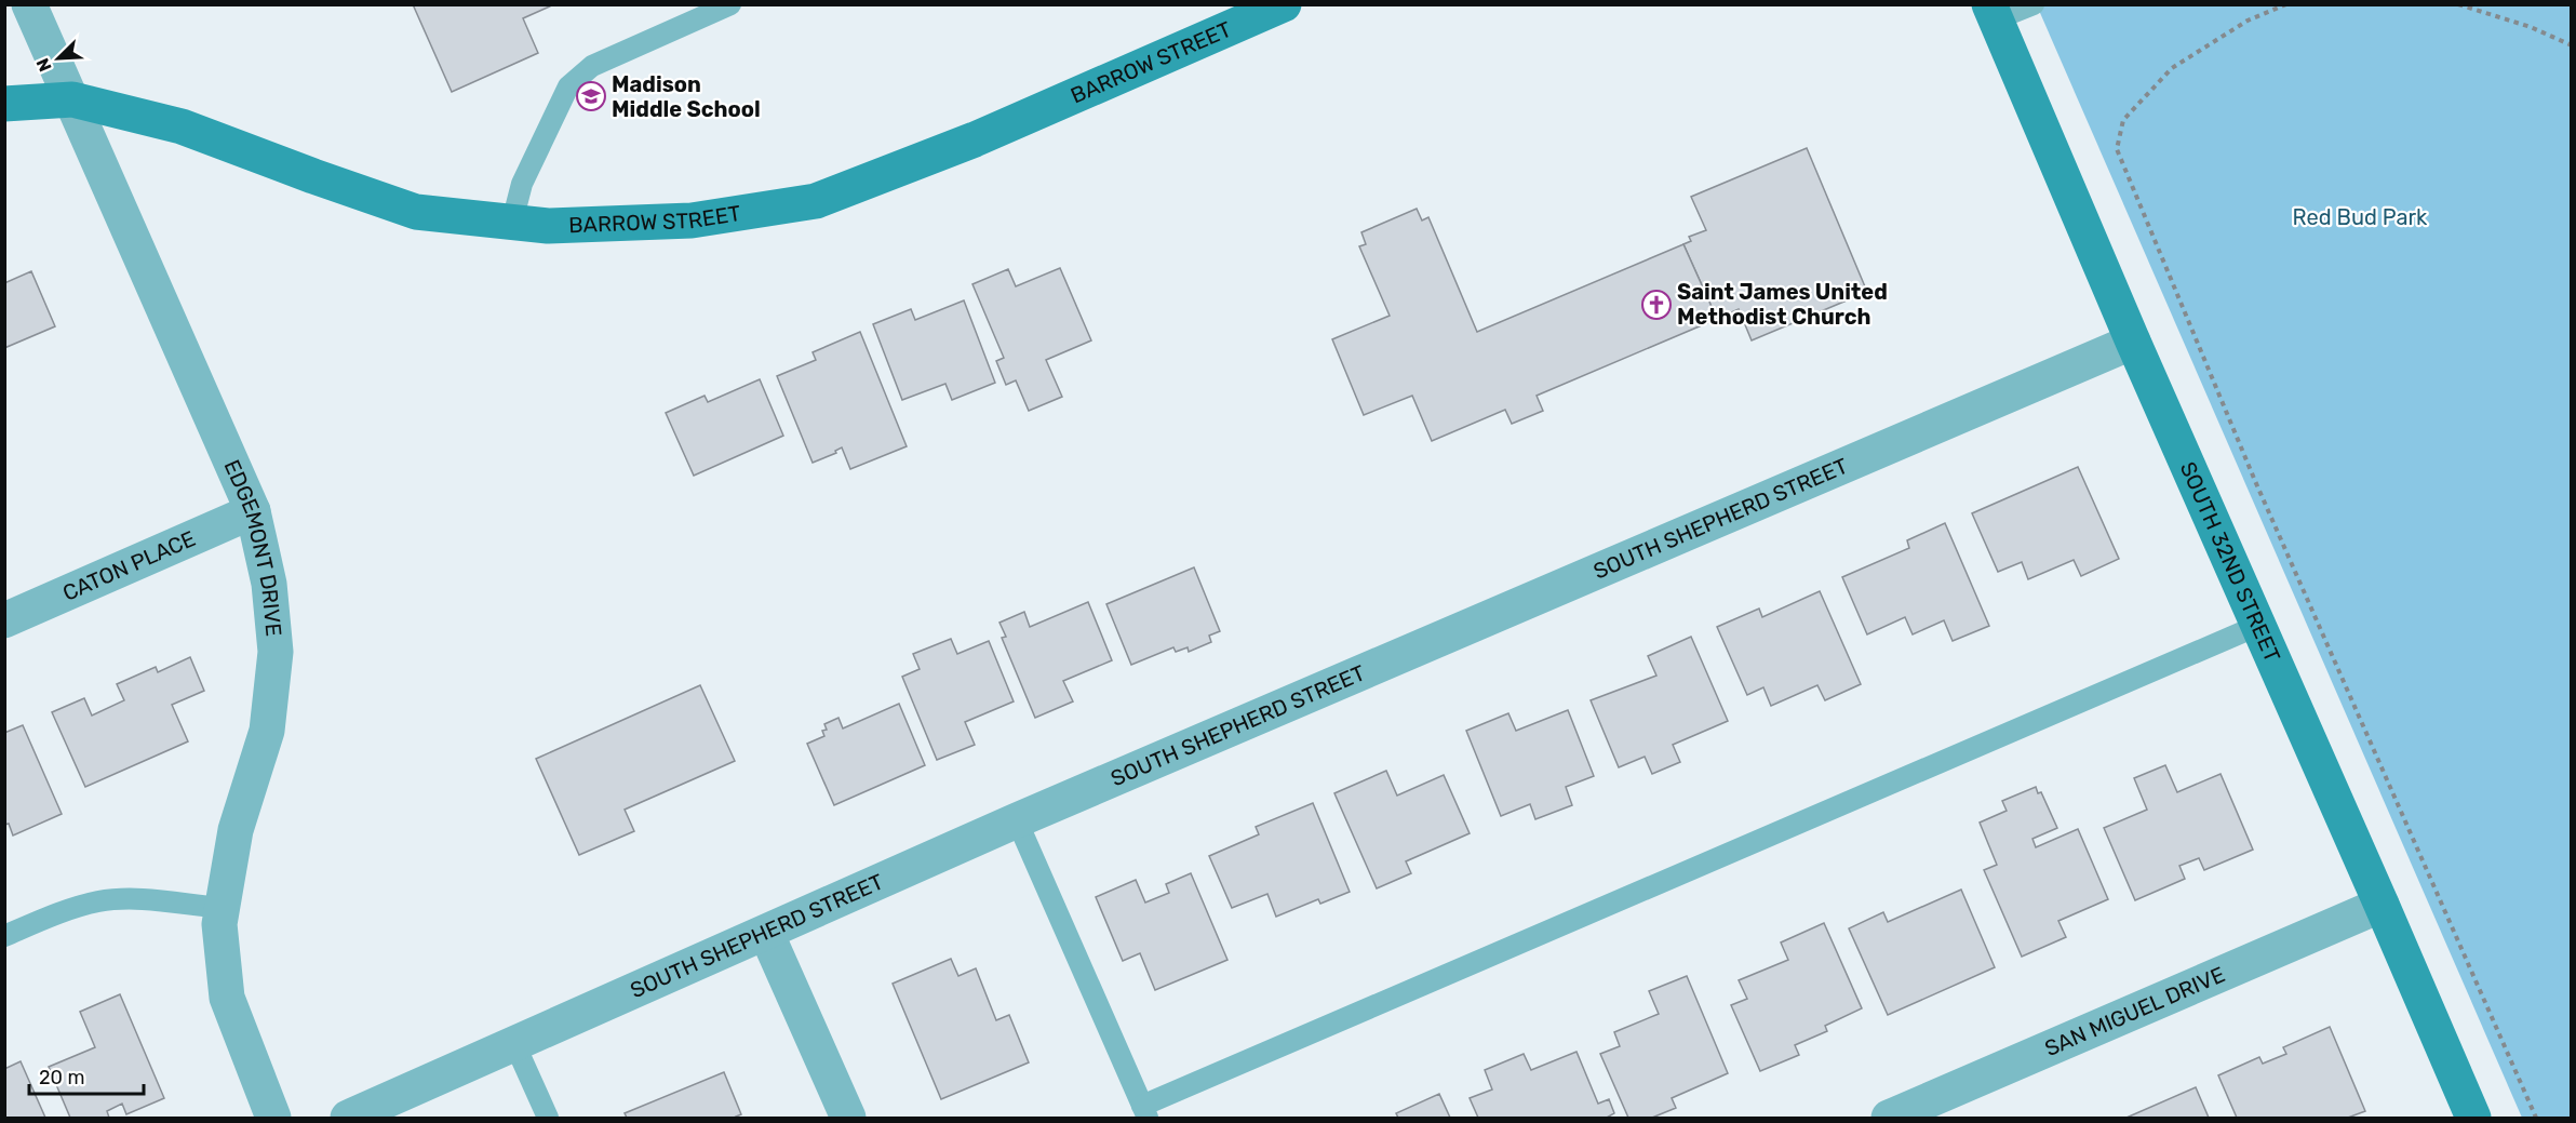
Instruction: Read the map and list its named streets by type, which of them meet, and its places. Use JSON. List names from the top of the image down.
{
  "streets": {
    "street": [
      "BARROW STREET",
      "SOUTH SHEPHERD STREET",
      "EDGEMONT DRIVE",
      "SOUTH 32ND STREET",
      "CATON PLACE",
      "SAN MIGUEL DRIVE"
    ]
  },
  "crossings": [
    ["BARROW STREET", "EDGEMONT DRIVE"],
    ["SOUTH SHEPHERD STREET", "SOUTH 32ND STREET"],
    ["EDGEMONT DRIVE", "CATON PLACE"],
    ["SOUTH 32ND STREET", "SAN MIGUEL DRIVE"]
  ],
  "parks": ["Red Bud Park"],
  "places": {
    "school or university": ["Madison Middle School"],
    "church": ["Saint James United Methodist Church"]
  },
  "scale_bar": "20 m",
  "north": "bottom left"
}
